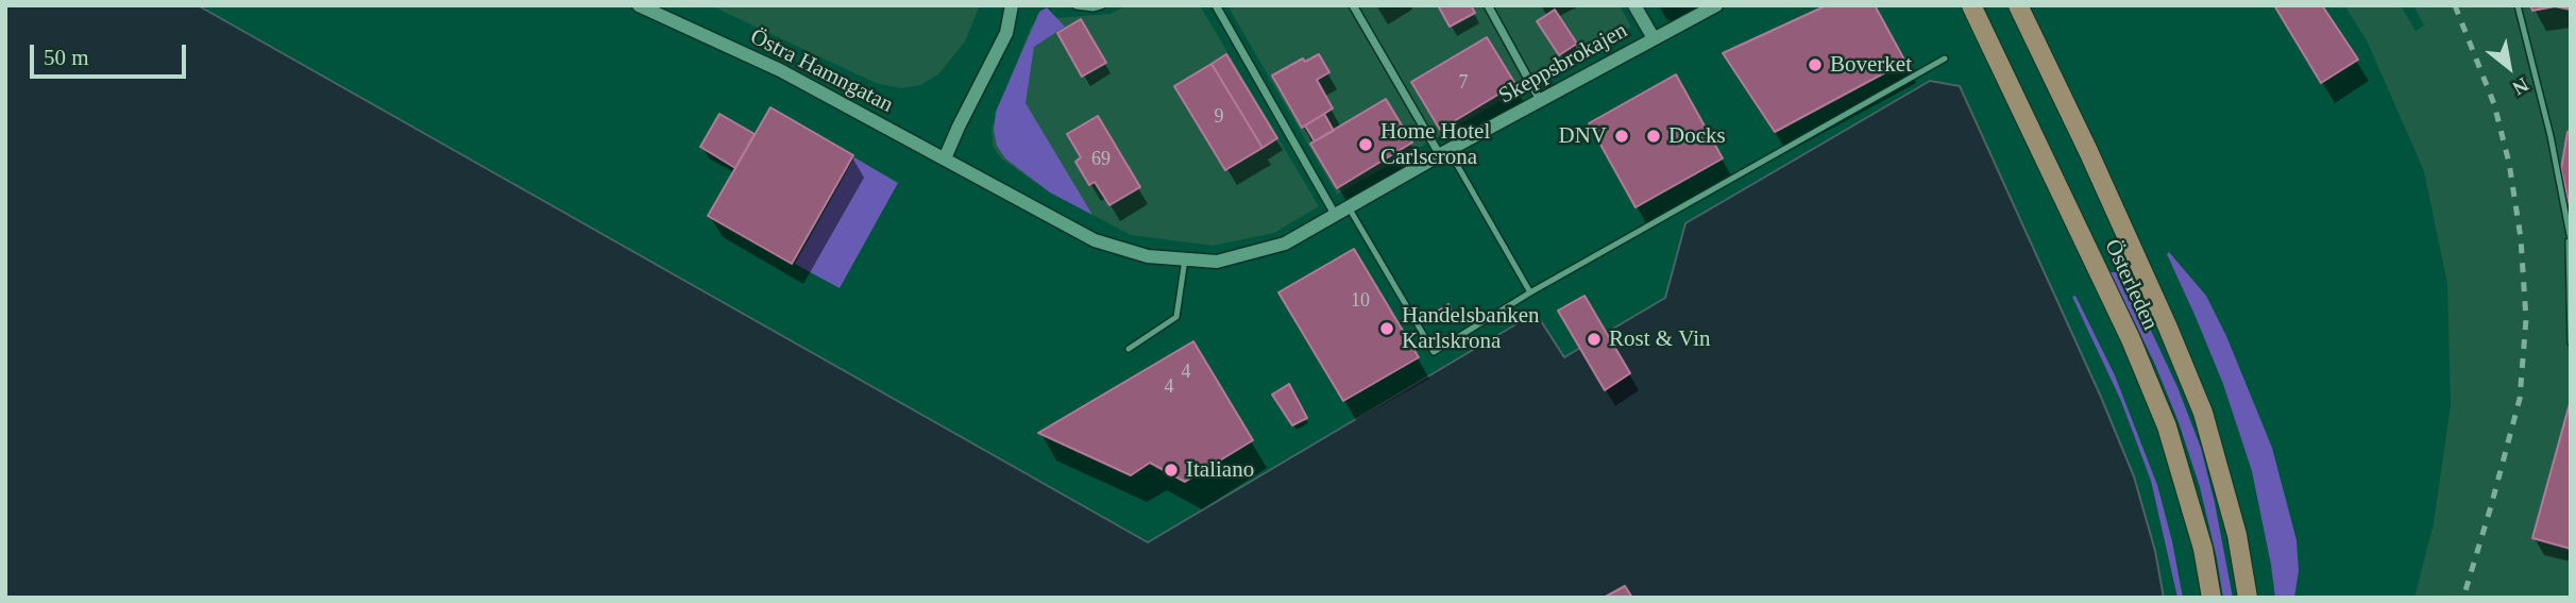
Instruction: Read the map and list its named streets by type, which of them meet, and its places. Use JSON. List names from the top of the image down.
{
  "streets": {
    "main road": ["Österleden"],
    "street": ["Skeppsbrokajen", "Östra Hamngatan"]
  },
  "crossings": [
    ["Skeppsbrokajen", "Östra Hamngatan"]
  ],
  "places": [
    "Boverket",
    "DNV",
    "Docks",
    "Home Hotel Carlscrona",
    "Handelsbanken Karlskrona",
    "Rost & Vin",
    "Italiano"
  ],
  "house_numbers": [
    "7",
    "9",
    "69",
    "10",
    "4",
    "4"
  ],
  "scale_bar": "50 m",
  "north": "bottom right"
}
